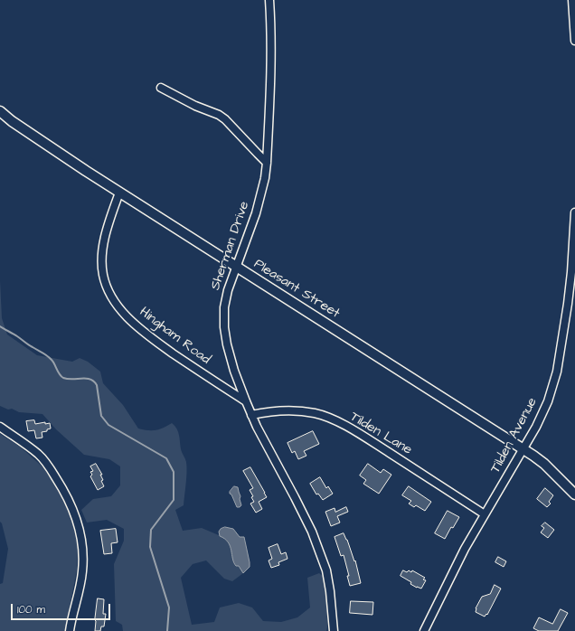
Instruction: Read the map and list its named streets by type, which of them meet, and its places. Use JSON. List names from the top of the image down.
{
  "streets": {
    "street": [
      "Sherman Drive",
      "Pleasant Street",
      "Hingham Road",
      "Tilden Lane",
      "Tilden Avenue"
    ]
  },
  "crossings": [
    ["Sherman Drive", "Pleasant Street"],
    ["Sherman Drive", "Hingham Road"],
    ["Sherman Drive", "Tilden Lane"],
    ["Pleasant Street", "Hingham Road"],
    ["Pleasant Street", "Tilden Avenue"],
    ["Tilden Lane", "Tilden Avenue"]
  ],
  "scale_bar": "100 m"
}
